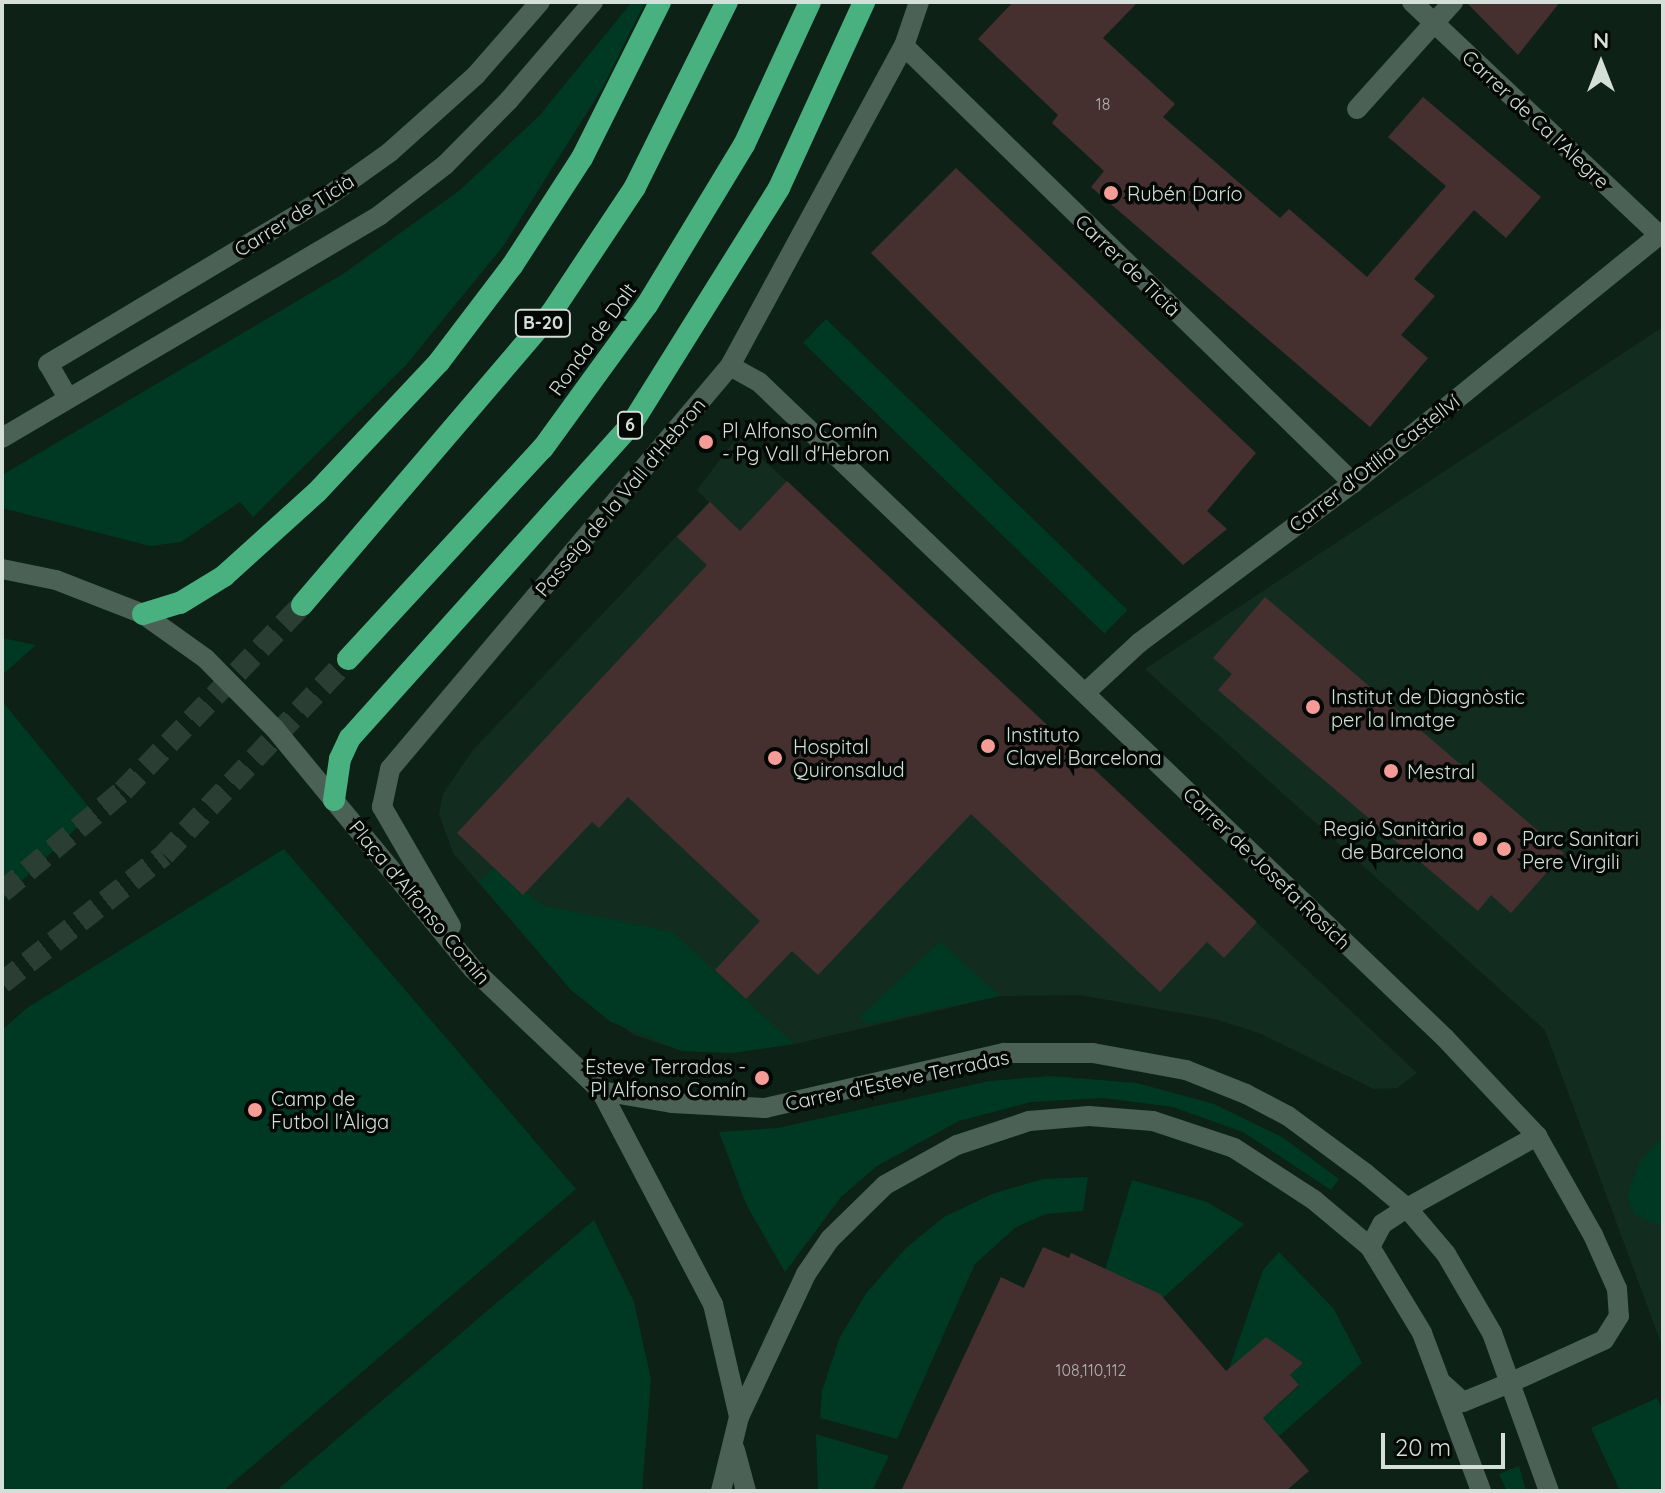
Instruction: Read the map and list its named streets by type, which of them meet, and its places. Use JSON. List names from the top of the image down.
{
  "streets": {
    "highway": ["B-20", "Ronda de Dalt", "6"],
    "street": [
      "Carrer de Ca l'Alegre",
      "Carrer de Ticià",
      "Carrer d'Otília Castellví",
      "Passeig de la Vall d'Hebron",
      "Carrer de Josefa Rosich",
      "Plaça d'Alfonso Comín",
      "Carrer d'Esteve Terradas"
    ]
  },
  "crossings": [
    ["Carrer de Ca l'Alegre", "Carrer d'Otília Castellví"],
    ["Carrer de Ticià", "Carrer d'Otília Castellví"],
    ["Carrer de Ticià", "Passeig de la Vall d'Hebron"],
    ["6", "Plaça d'Alfonso Comín"],
    ["Carrer d'Otília Castellví", "Carrer de Josefa Rosich"],
    ["Passeig de la Vall d'Hebron", "Carrer de Josefa Rosich"],
    ["Passeig de la Vall d'Hebron", "Plaça d'Alfonso Comín"],
    ["Carrer de Josefa Rosich", "Carrer d'Esteve Terradas"],
    ["Plaça d'Alfonso Comín", "Carrer d'Esteve Terradas"]
  ],
  "places": [
    "Rubén Darío",
    "Pl Alfonso Comín - Pg Vall d'Hebron",
    "Institut de Diagnòstic per la Imatge",
    "Instituto Clavel Barcelona",
    "Hospital Quironsalud",
    "Mestral",
    "Regió Sanitària de Barcelona",
    "Parc Sanitari Pere Virgili",
    "Esteve Terradas - Pl Alfonso Comín",
    "Camp de Futbol l'Àliga"
  ],
  "house_numbers": ["18", "108,110,112"],
  "scale_bar": "20 m",
  "north": "top"
}
